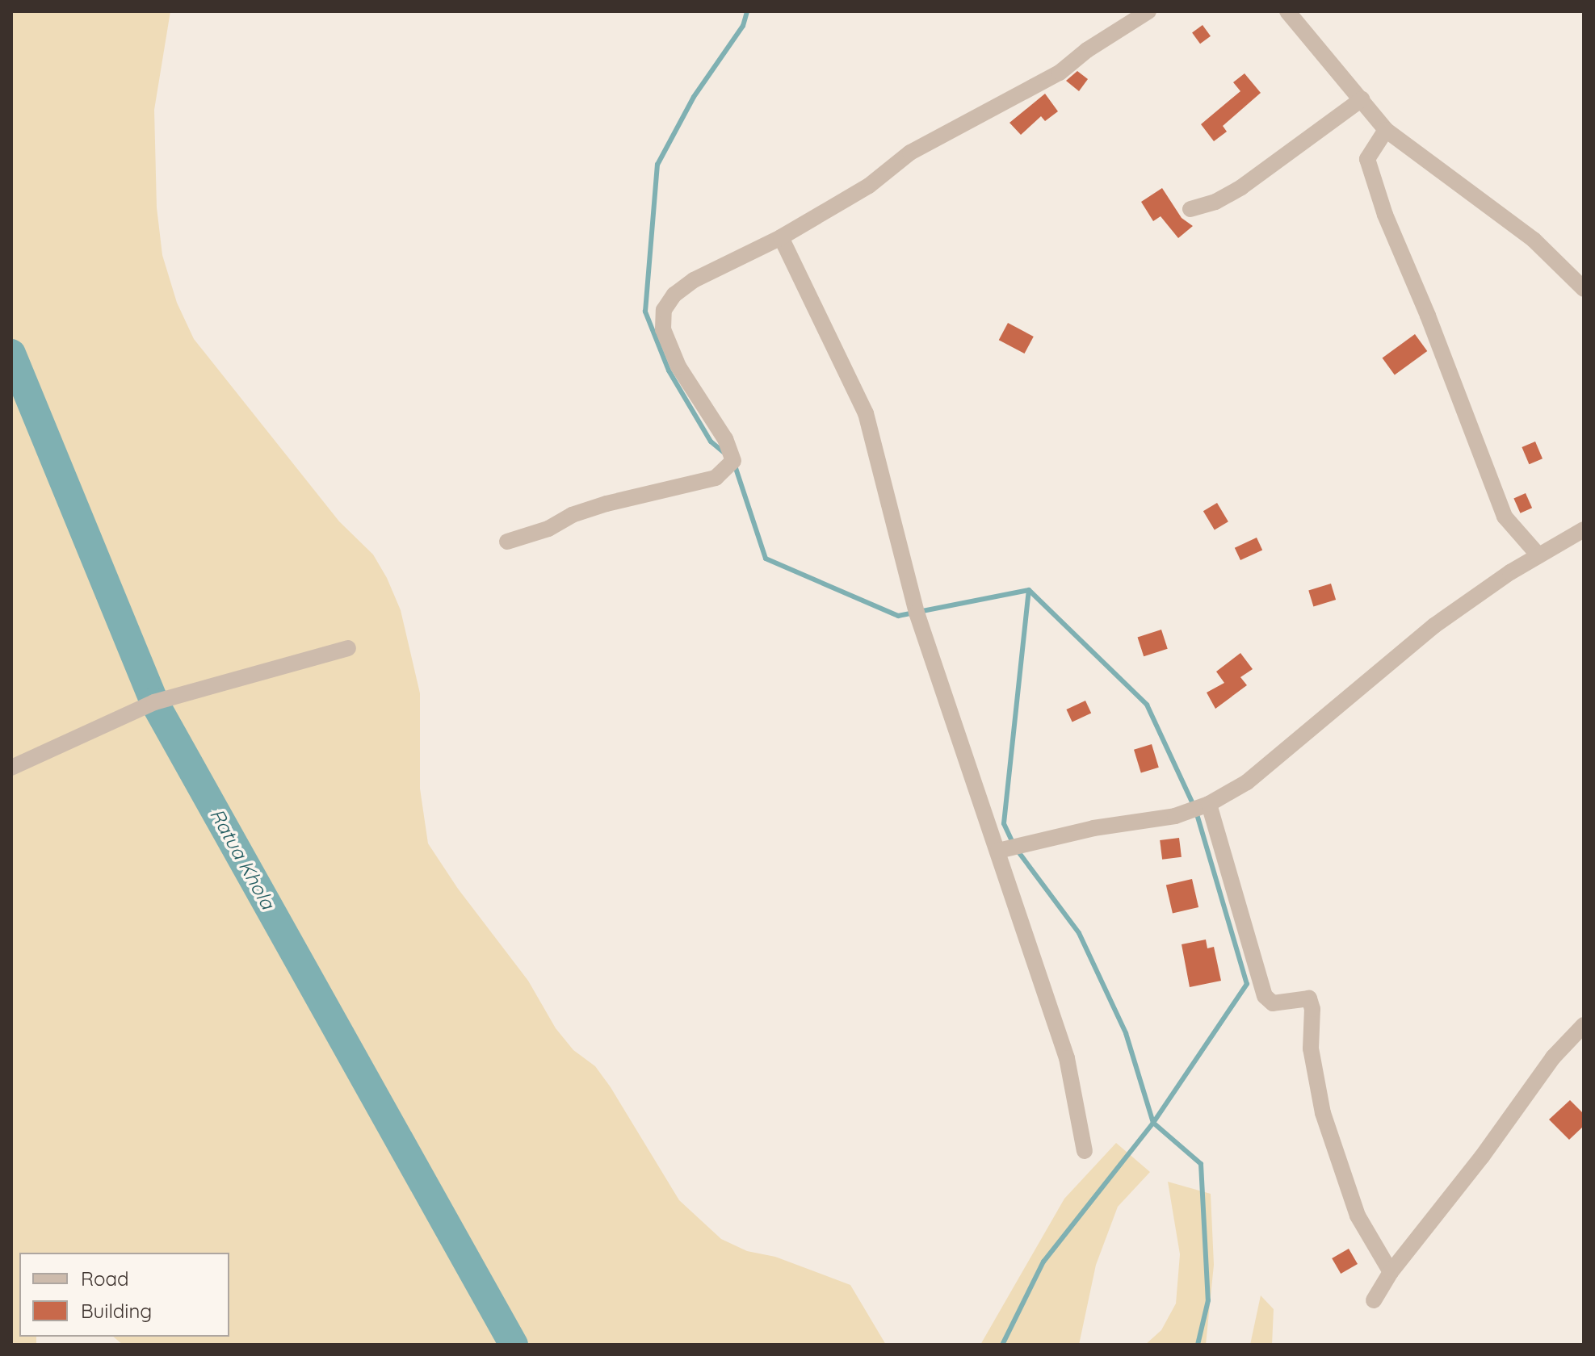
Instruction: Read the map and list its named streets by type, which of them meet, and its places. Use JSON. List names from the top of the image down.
{
  "water": ["Ratua Khola"],
  "legend": ["Road", "Building"]
}
